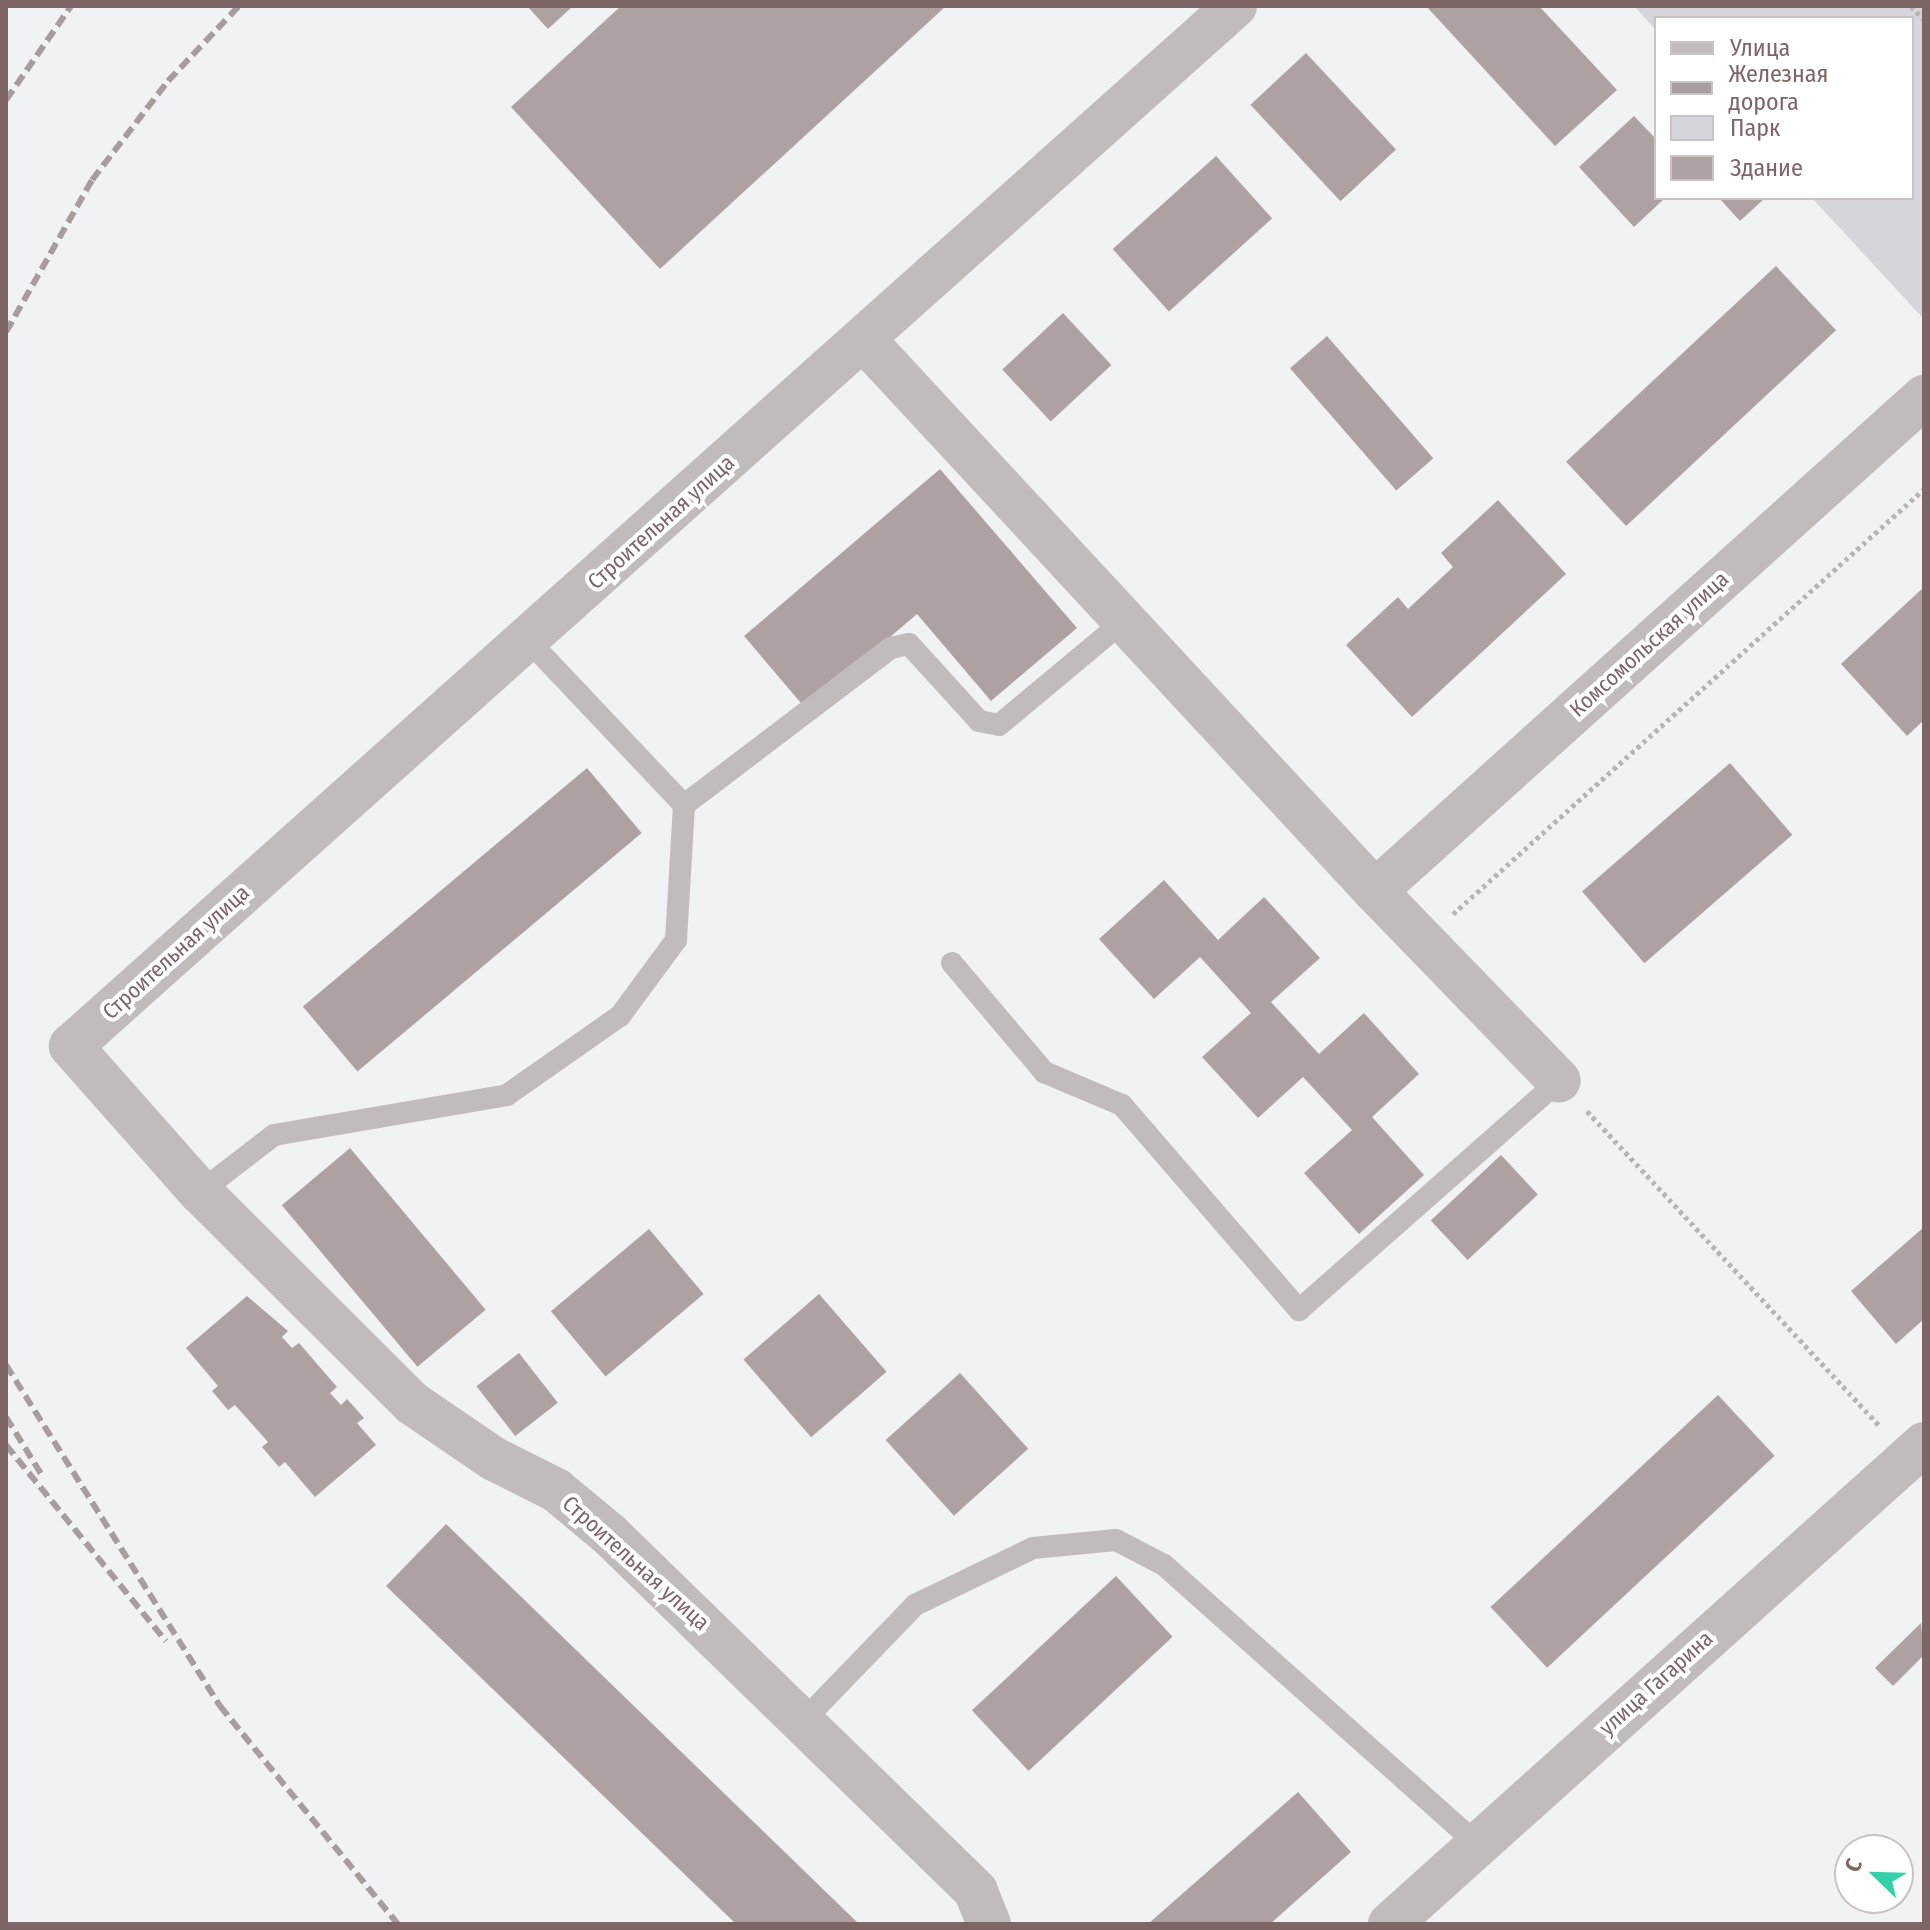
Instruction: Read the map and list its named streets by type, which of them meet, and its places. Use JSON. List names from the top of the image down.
{
  "streets": {
    "street": ["Строительная улица", "Комсомольская улица", "улица Гагарина"]
  },
  "legend": [
    "Улица",
    "Железная дорога",
    "Парк",
    "Здание"
  ],
  "north": "top left"
}
